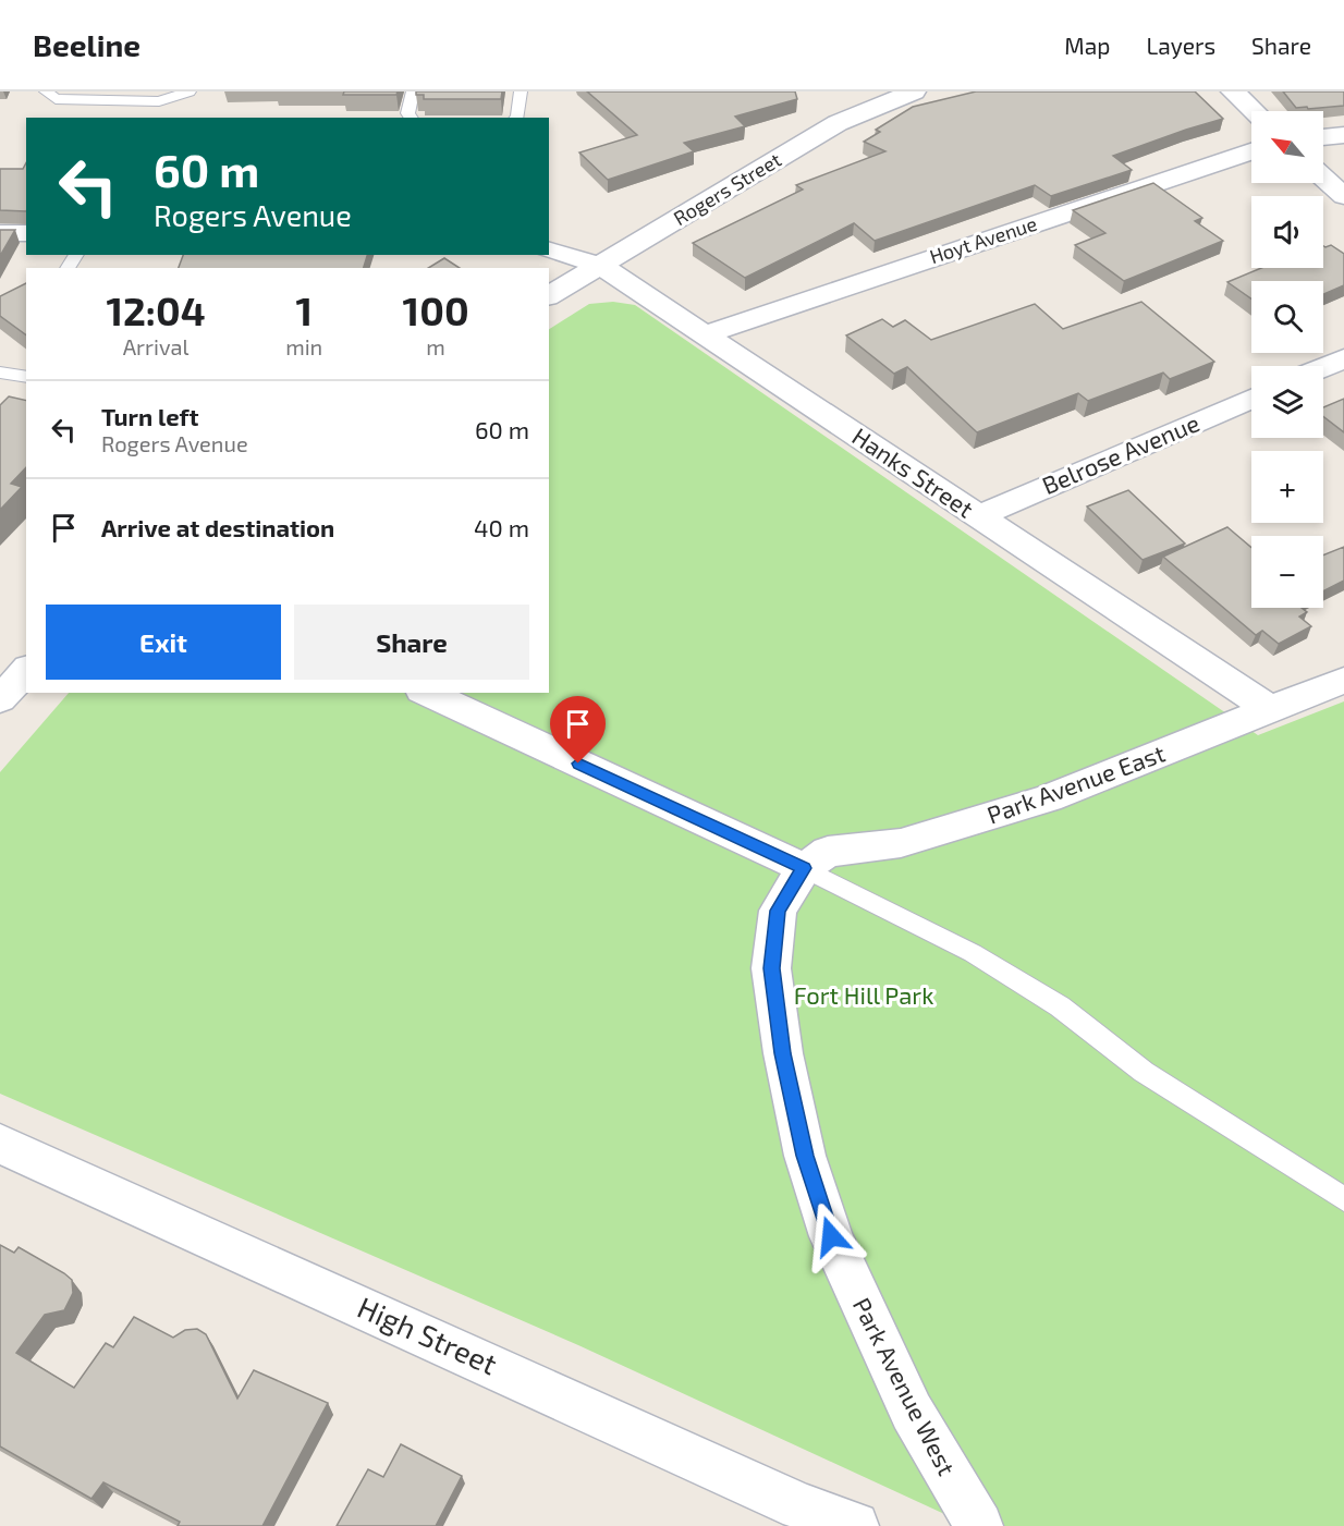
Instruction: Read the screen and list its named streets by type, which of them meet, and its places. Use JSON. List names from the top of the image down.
{
  "streets": {
    "street": [
      "Rogers Street",
      "Hoyt Avenue",
      "Belrose Avenue",
      "Hanks Street",
      "Park Avenue East",
      "High Street",
      "Park Avenue West"
    ]
  },
  "crossings": [
    ["Rogers Street", "Hanks Street"],
    ["Hoyt Avenue", "Hanks Street"],
    ["Belrose Avenue", "Hanks Street"],
    ["Hanks Street", "Park Avenue East"],
    ["Park Avenue East", "Park Avenue West"]
  ],
  "parks": ["Fort Hill Park"],
  "north": "top left",
  "page": {
    "header": "Beeline",
    "nav": ["Map", "Layers", "Share"],
    "map_buttons": ["+", "−"],
    "turn": ["60 m", "Rogers Avenue"],
    "eta": [
      "12:04",
      "Arrival",
      "1",
      "min",
      "100",
      "m"
    ],
    "list": [
      {
        "name": "Turn left",
        "note": "Rogers Avenue",
        "value": "60 m"
      },
      {
        "name": "Arrive at destination",
        "value": "40 m"
      }
    ],
    "buttons": ["Exit", "Share"]
  }
}
